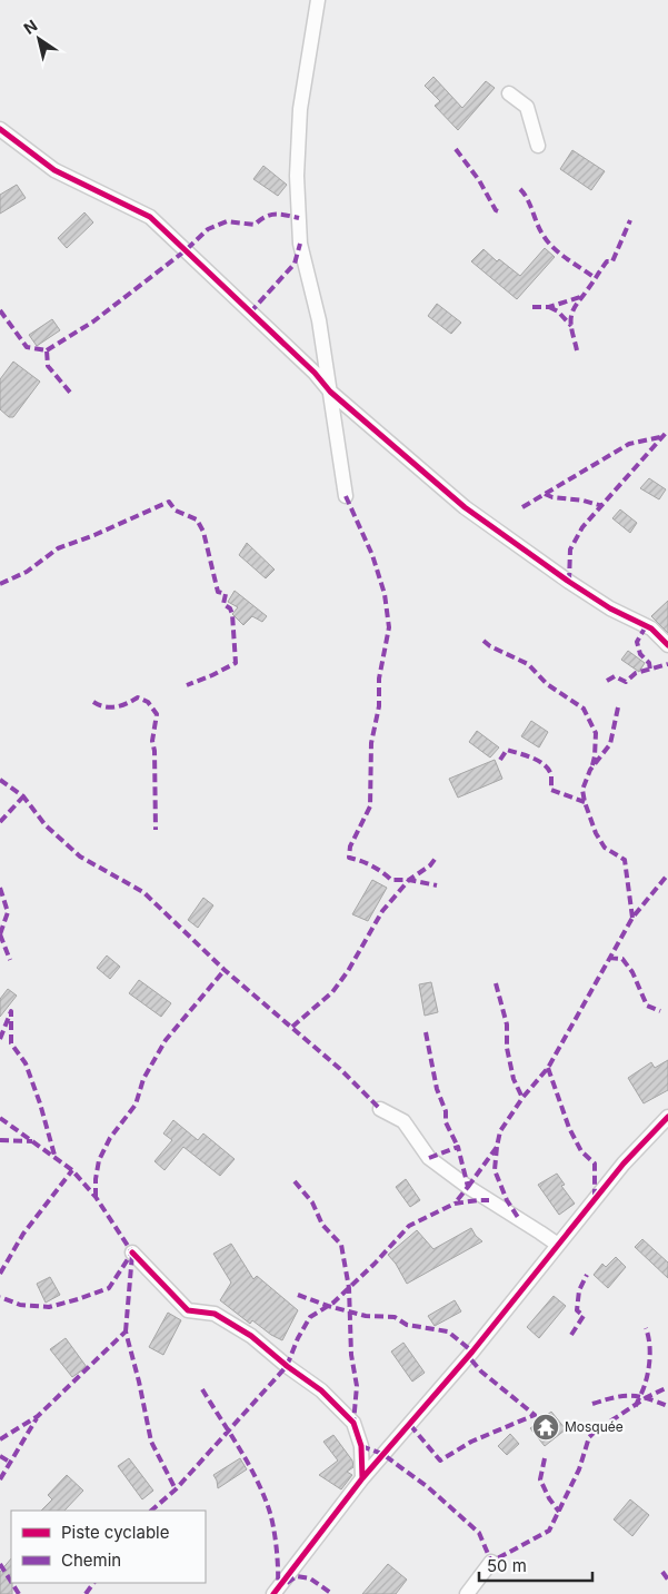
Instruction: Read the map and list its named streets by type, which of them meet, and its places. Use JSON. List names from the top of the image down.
{
  "places": {
    "temple": ["Mosquée"]
  },
  "legend": ["Piste cyclable", "Chemin"],
  "scale_bar": "50 m",
  "north": "top left"
}
